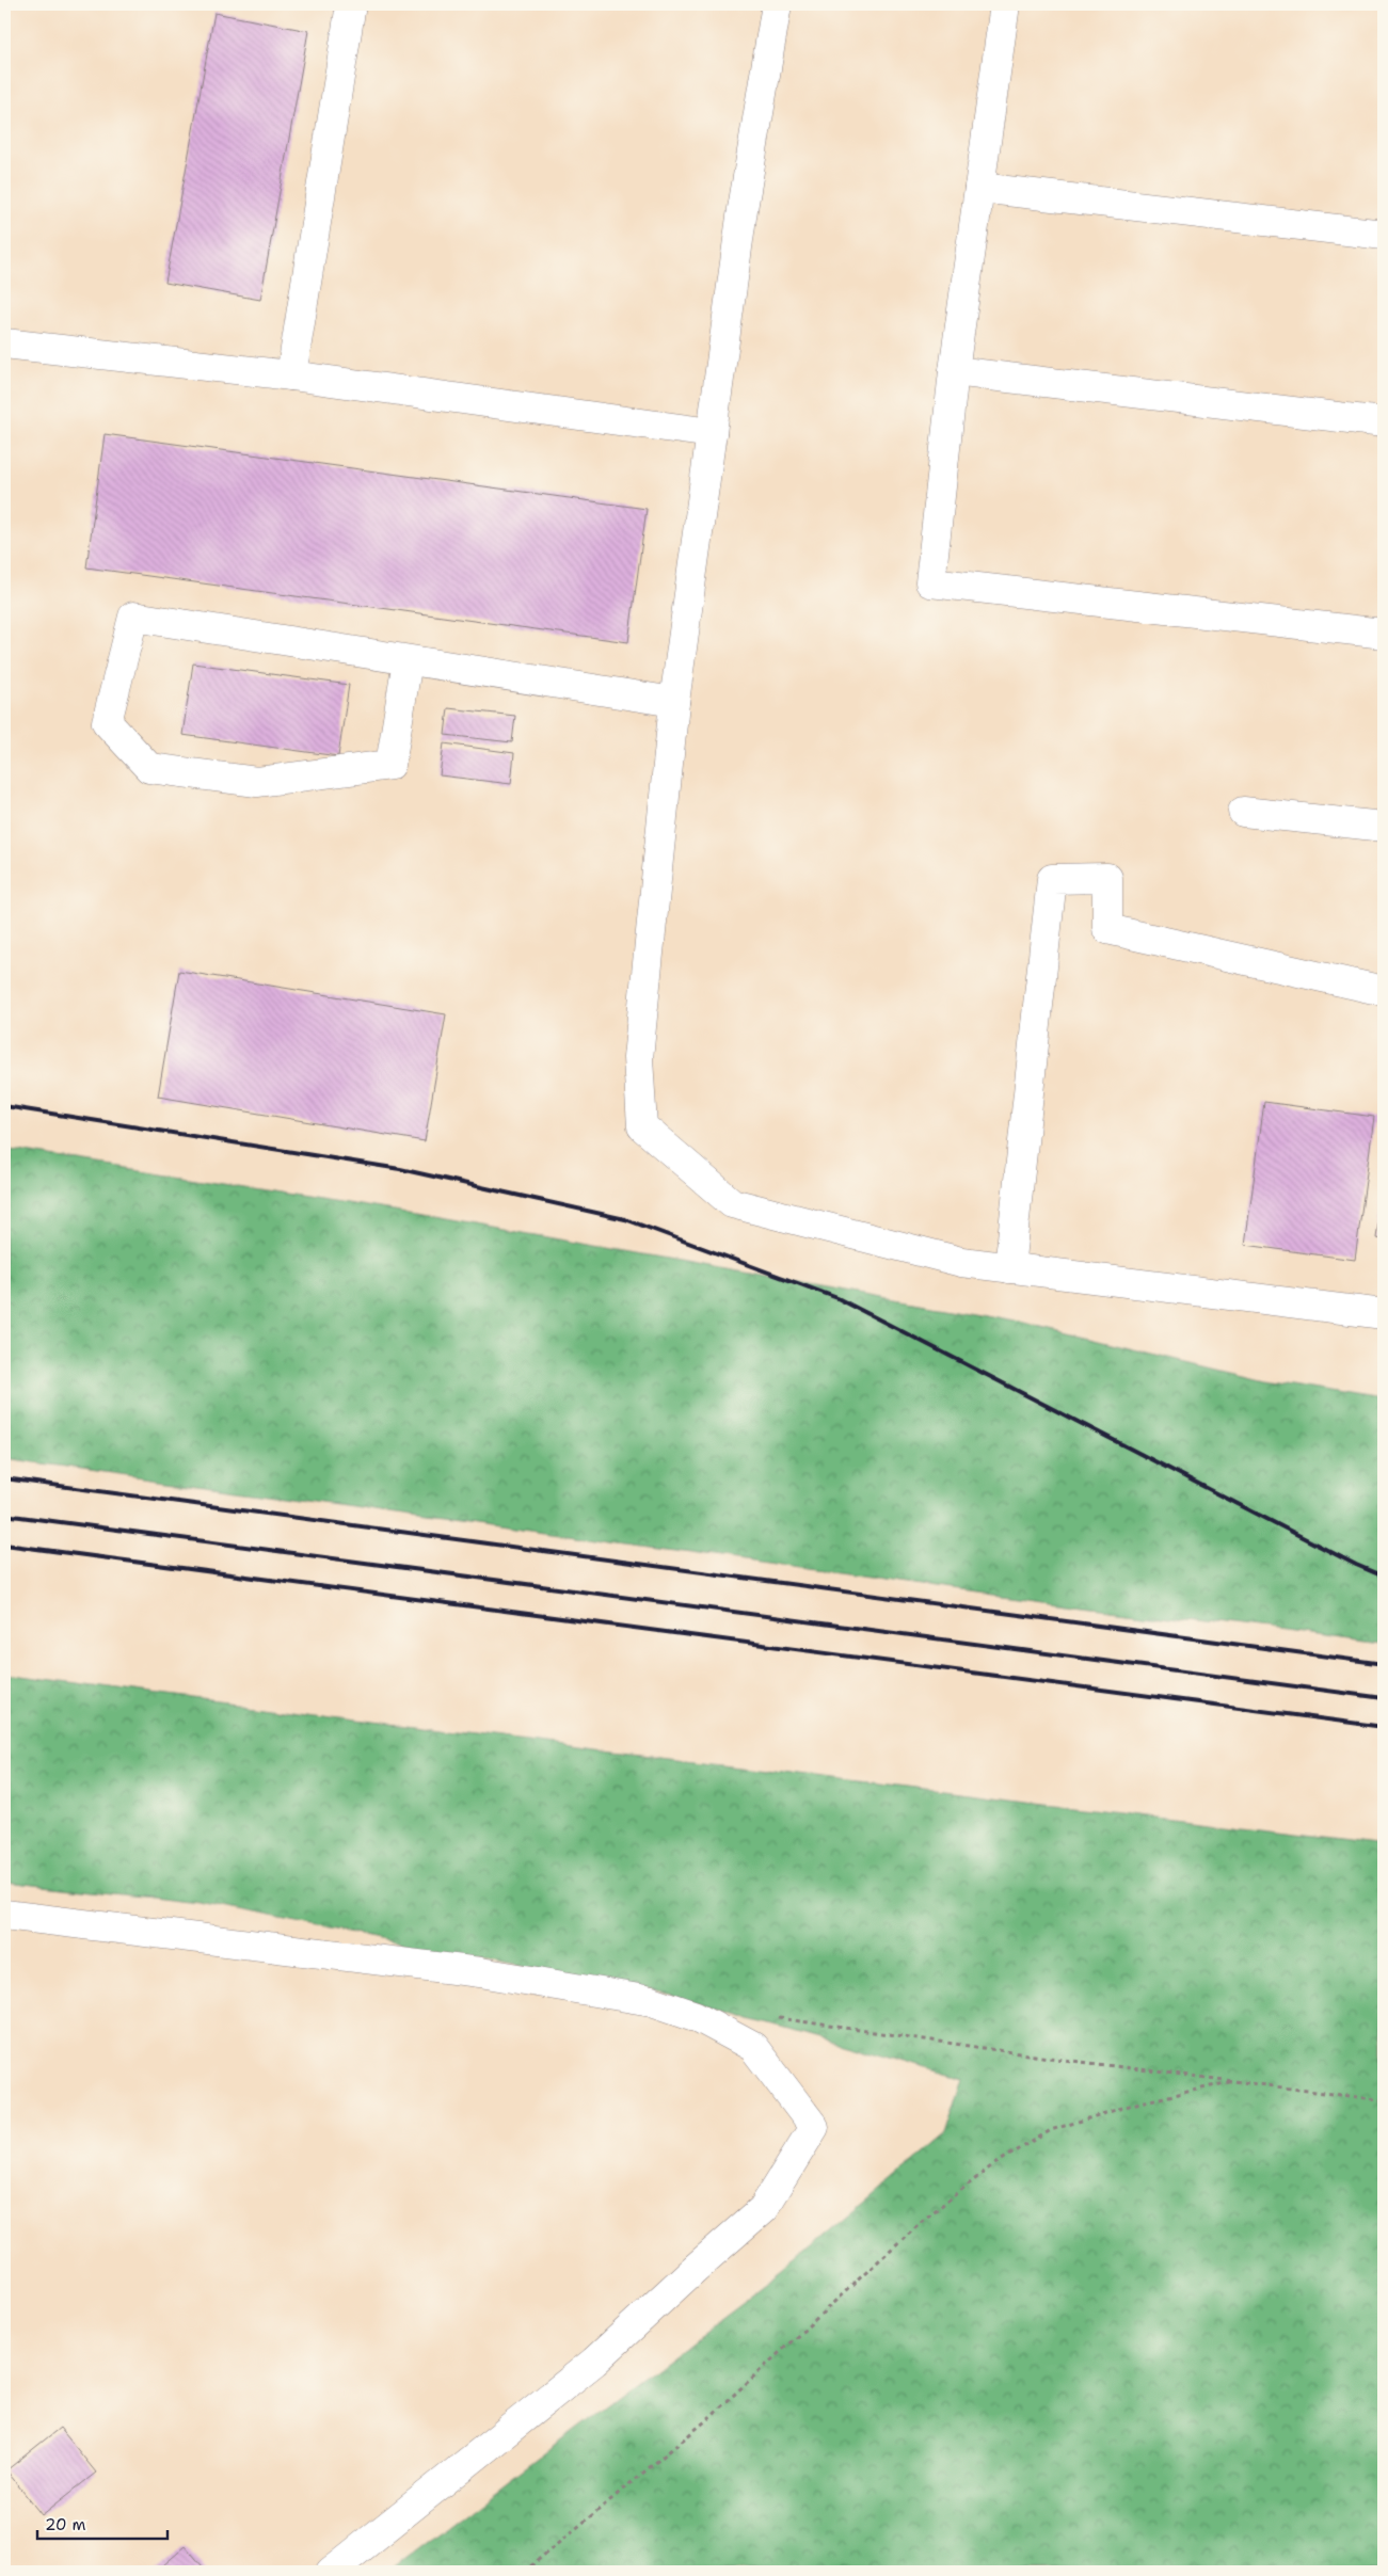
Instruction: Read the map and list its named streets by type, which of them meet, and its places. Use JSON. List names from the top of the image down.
{
  "scale_bar": "20 m"
}
